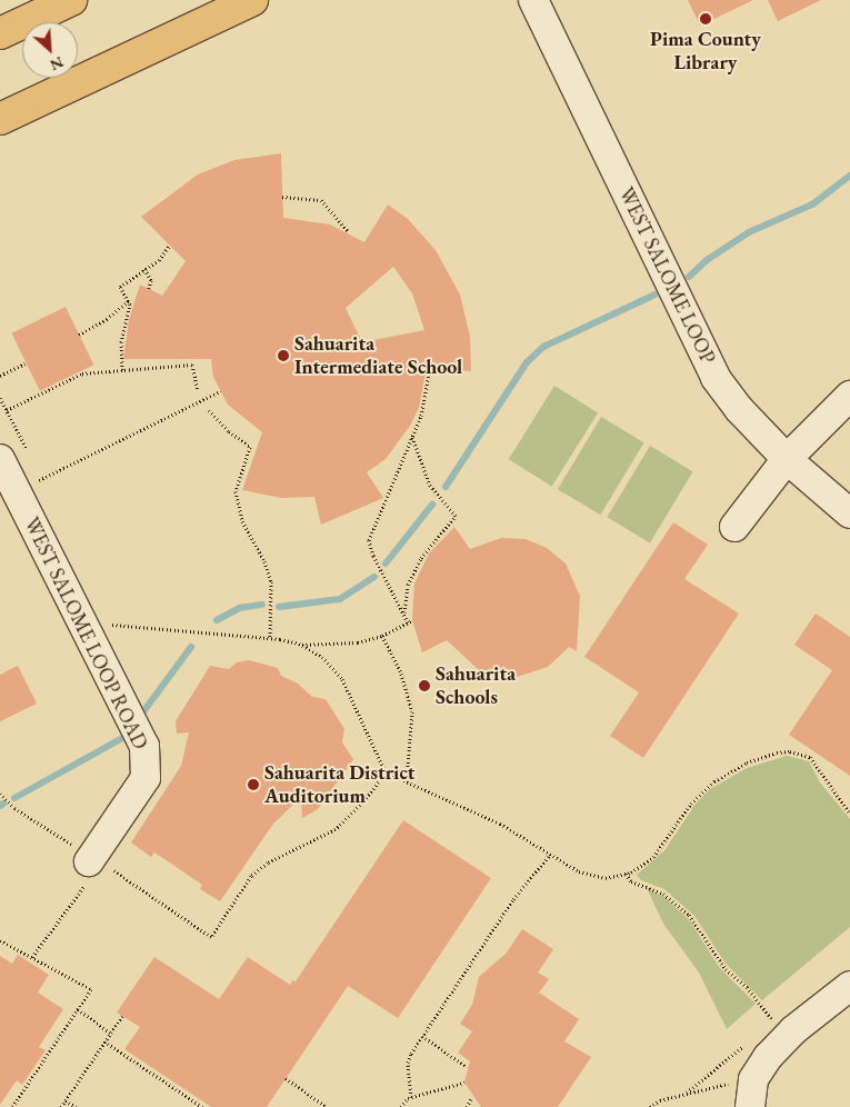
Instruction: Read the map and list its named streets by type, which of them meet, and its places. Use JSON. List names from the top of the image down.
{
  "streets": {
    "lane": ["WEST SALOME LOOP", "WEST SALOME LOOP ROAD"]
  },
  "places": [
    "Pima County Library",
    "Sahuarita Intermediate School",
    "Sahuarita Schools",
    "Sahuarita District Auditorium"
  ],
  "north": "bottom right"
}
